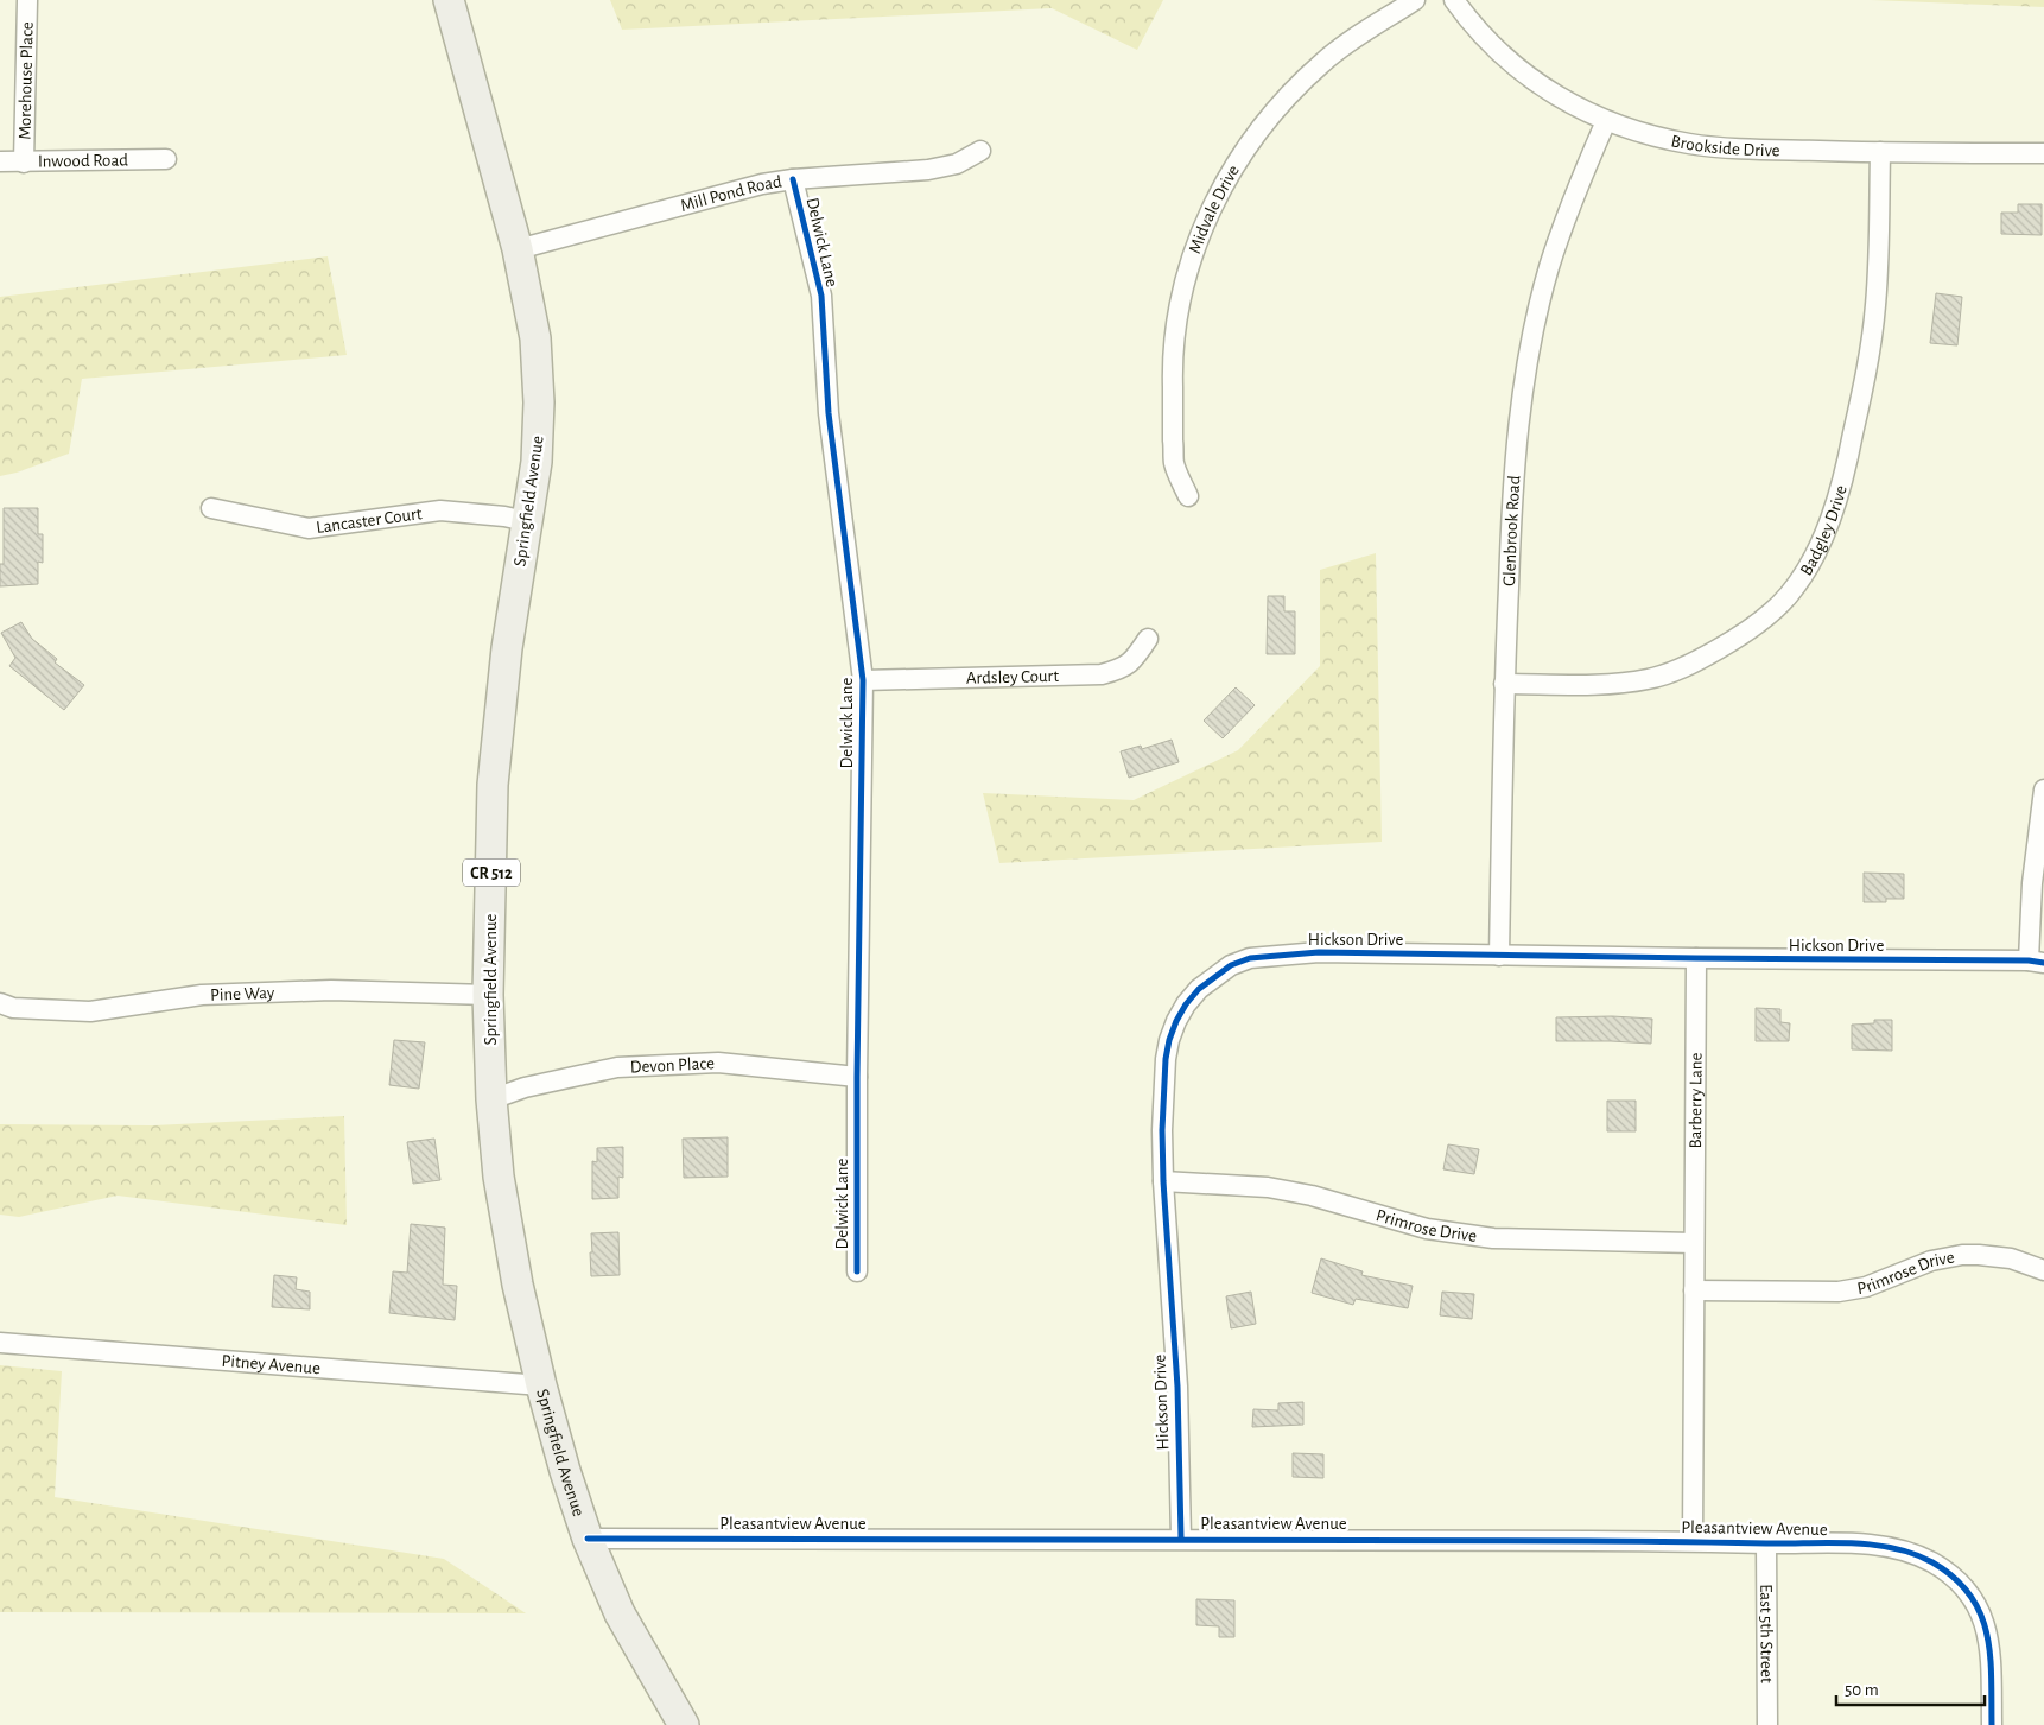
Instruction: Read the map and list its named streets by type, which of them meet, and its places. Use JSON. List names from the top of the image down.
{
  "streets": {
    "main road": ["Springfield Avenue", "CR 512"],
    "street": [
      "Morehouse Place",
      "Brookside Drive",
      "Inwood Road",
      "Mill Pond Road",
      "Midvale Drive",
      "Delwick Lane",
      "Lancaster Court",
      "Badgley Drive",
      "Glenbrook Road",
      "Ardsley Court",
      "Hickson Drive",
      "Pine Way",
      "Devon Place",
      "Barberry Lane",
      "Primrose Drive",
      "Pitney Avenue",
      "Pleasantview Avenue",
      "East 5th Street"
    ]
  },
  "crossings": [
    ["Morehouse Place", "Inwood Road"],
    ["Brookside Drive", "Badgley Drive"],
    ["Brookside Drive", "Glenbrook Road"],
    ["Mill Pond Road", "Delwick Lane"],
    ["Mill Pond Road", "Springfield Avenue"],
    ["Delwick Lane", "Ardsley Court"],
    ["Delwick Lane", "Devon Place"],
    ["Springfield Avenue", "Lancaster Court"],
    ["Springfield Avenue", "Pine Way"],
    ["Springfield Avenue", "Devon Place"],
    ["Springfield Avenue", "Pitney Avenue"],
    ["Springfield Avenue", "Pleasantview Avenue"],
    ["Badgley Drive", "Glenbrook Road"],
    ["Glenbrook Road", "Hickson Drive"],
    ["Hickson Drive", "Barberry Lane"],
    ["Hickson Drive", "Primrose Drive"],
    ["Hickson Drive", "Pleasantview Avenue"],
    ["Barberry Lane", "Primrose Drive"],
    ["Pleasantview Avenue", "East 5th Street"]
  ],
  "scale_bar": "50 m"
}
